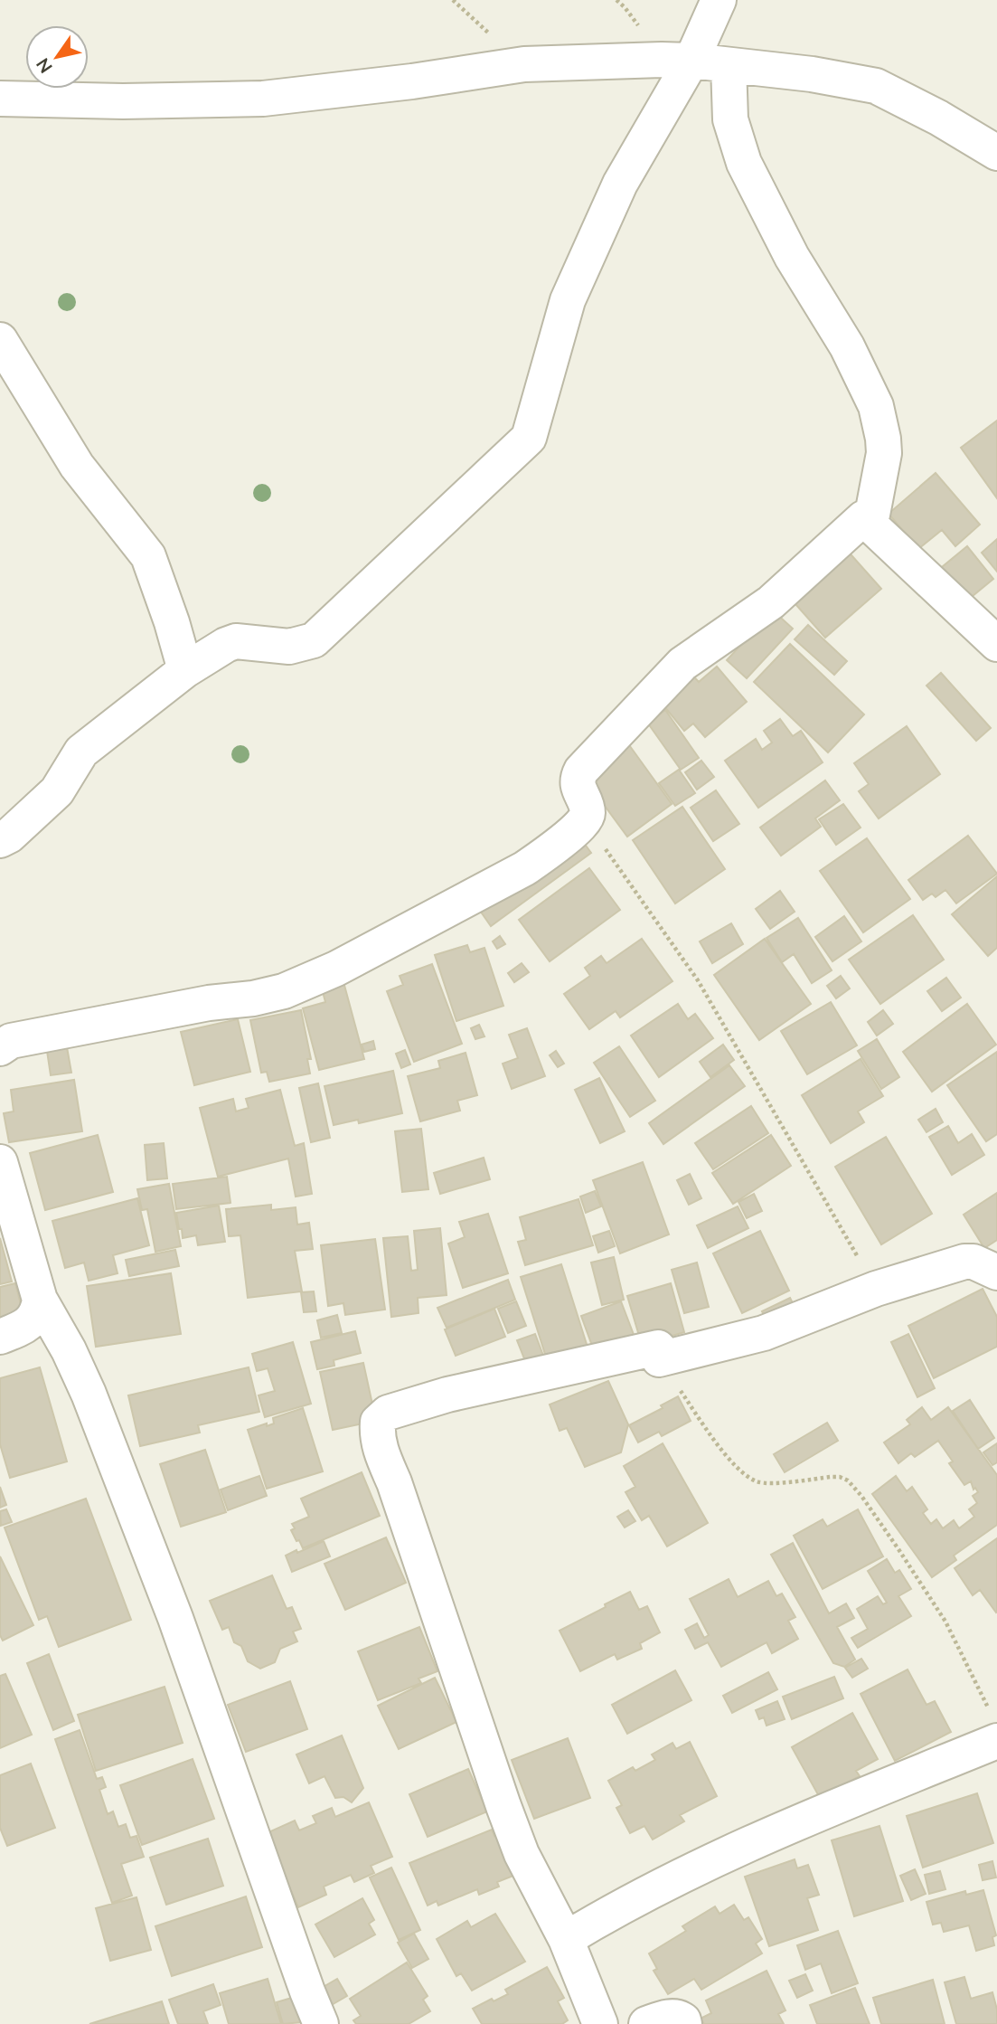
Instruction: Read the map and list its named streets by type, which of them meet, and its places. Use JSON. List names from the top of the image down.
{
  "north": "bottom left"
}
